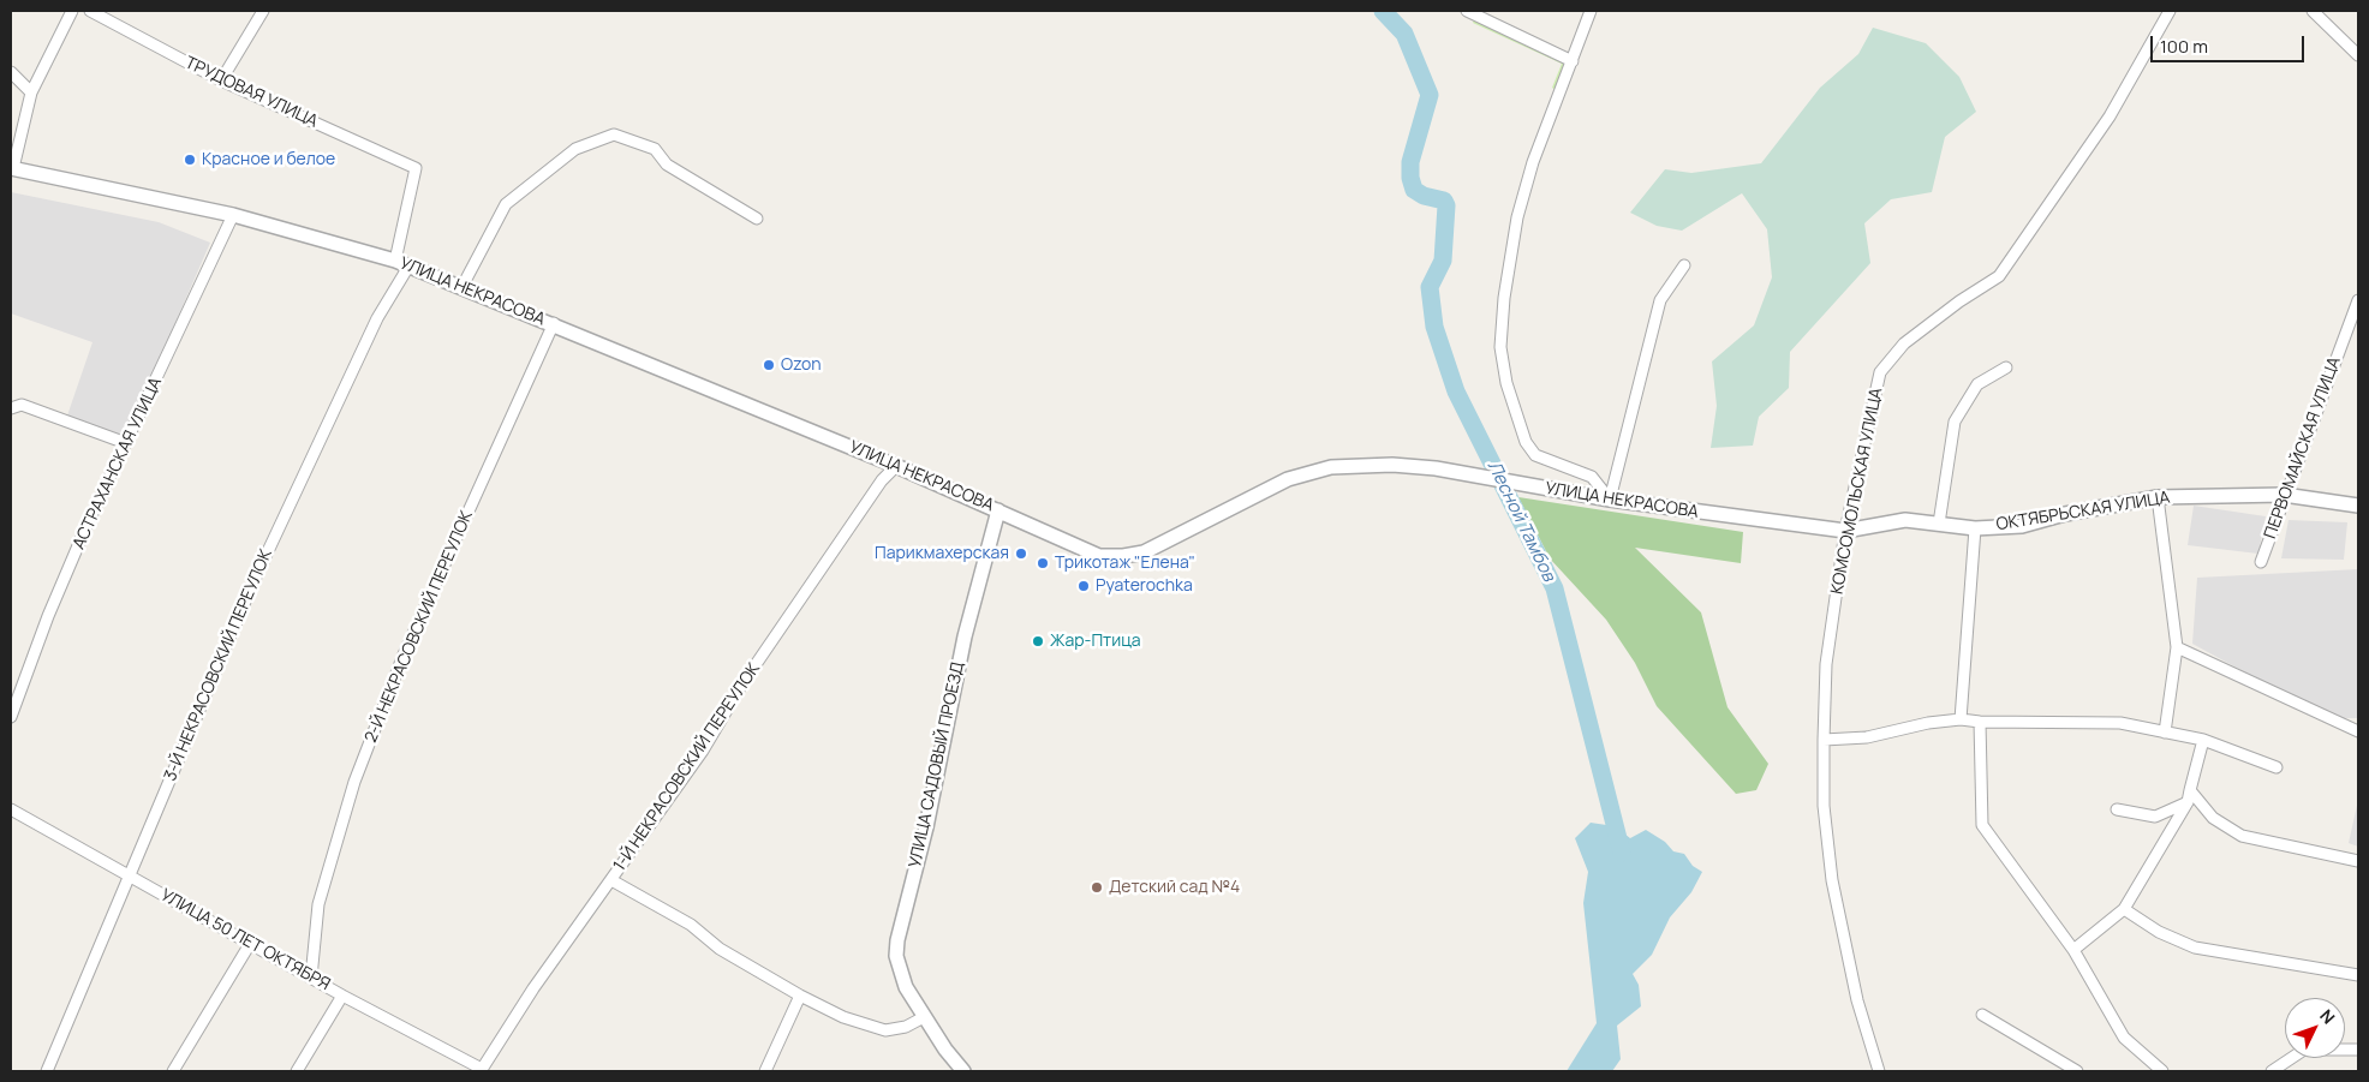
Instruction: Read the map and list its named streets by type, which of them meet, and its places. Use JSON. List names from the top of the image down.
{
  "streets": {
    "street": [
      "ТРУДОВАЯ УЛИЦА",
      "УЛИЦА НЕКРАСОВА",
      "ПЕРВОМАЙСКАЯ УЛИЦА",
      "АСТРАХАНСКАЯ УЛИЦА",
      "КОМСОМОЛЬСКАЯ УЛИЦА",
      "ОКТЯБРЬСКАЯ УЛИЦА",
      "2-Й НЕКРАСОВСКИЙ ПЕРЕУЛОК",
      "3-Й НЕКРАСОВСКИЙ ПЕРЕУЛОК",
      "УЛИЦА САДОВЫЙ ПРОЕЗД",
      "1-Й НЕКРАСОВСКИЙ ПЕРЕУЛОК",
      "УЛИЦА 50 ЛЕТ ОКТЯБРЯ"
    ]
  },
  "crossings": [
    ["ТРУДОВАЯ УЛИЦА", "3-Й НЕКРАСОВСКИЙ ПЕРЕУЛОК"],
    ["УЛИЦА НЕКРАСОВА", "АСТРАХАНСКАЯ УЛИЦА"],
    ["УЛИЦА НЕКРАСОВА", "КОМСОМОЛЬСКАЯ УЛИЦА"],
    ["УЛИЦА НЕКРАСОВА", "ОКТЯБРЬСКАЯ УЛИЦА"],
    ["УЛИЦА НЕКРАСОВА", "2-Й НЕКРАСОВСКИЙ ПЕРЕУЛОК"],
    ["УЛИЦА НЕКРАСОВА", "3-Й НЕКРАСОВСКИЙ ПЕРЕУЛОК"],
    ["УЛИЦА НЕКРАСОВА", "УЛИЦА САДОВЫЙ ПРОЕЗД"],
    ["УЛИЦА НЕКРАСОВА", "1-Й НЕКРАСОВСКИЙ ПЕРЕУЛОК"],
    ["ПЕРВОМАЙСКАЯ УЛИЦА", "ОКТЯБРЬСКАЯ УЛИЦА"],
    ["КОМСОМОЛЬСКАЯ УЛИЦА", "ОКТЯБРЬСКАЯ УЛИЦА"],
    ["2-Й НЕКРАСОВСКИЙ ПЕРЕУЛОК", "УЛИЦА 50 ЛЕТ ОКТЯБРЯ"],
    ["3-Й НЕКРАСОВСКИЙ ПЕРЕУЛОК", "УЛИЦА 50 ЛЕТ ОКТЯБРЯ"],
    ["1-Й НЕКРАСОВСКИЙ ПЕРЕУЛОК", "УЛИЦА 50 ЛЕТ ОКТЯБРЯ"]
  ],
  "water": ["Лесной Тамбов"],
  "places": [
    "Красное и белое",
    "Ozon",
    "Парикмахерская",
    "Трикотаж \"Елена\"",
    "Pyaterochka",
    "Жар-Птица",
    "Детский сад №4"
  ],
  "scale_bar": "100 m",
  "north": "top right"
}
